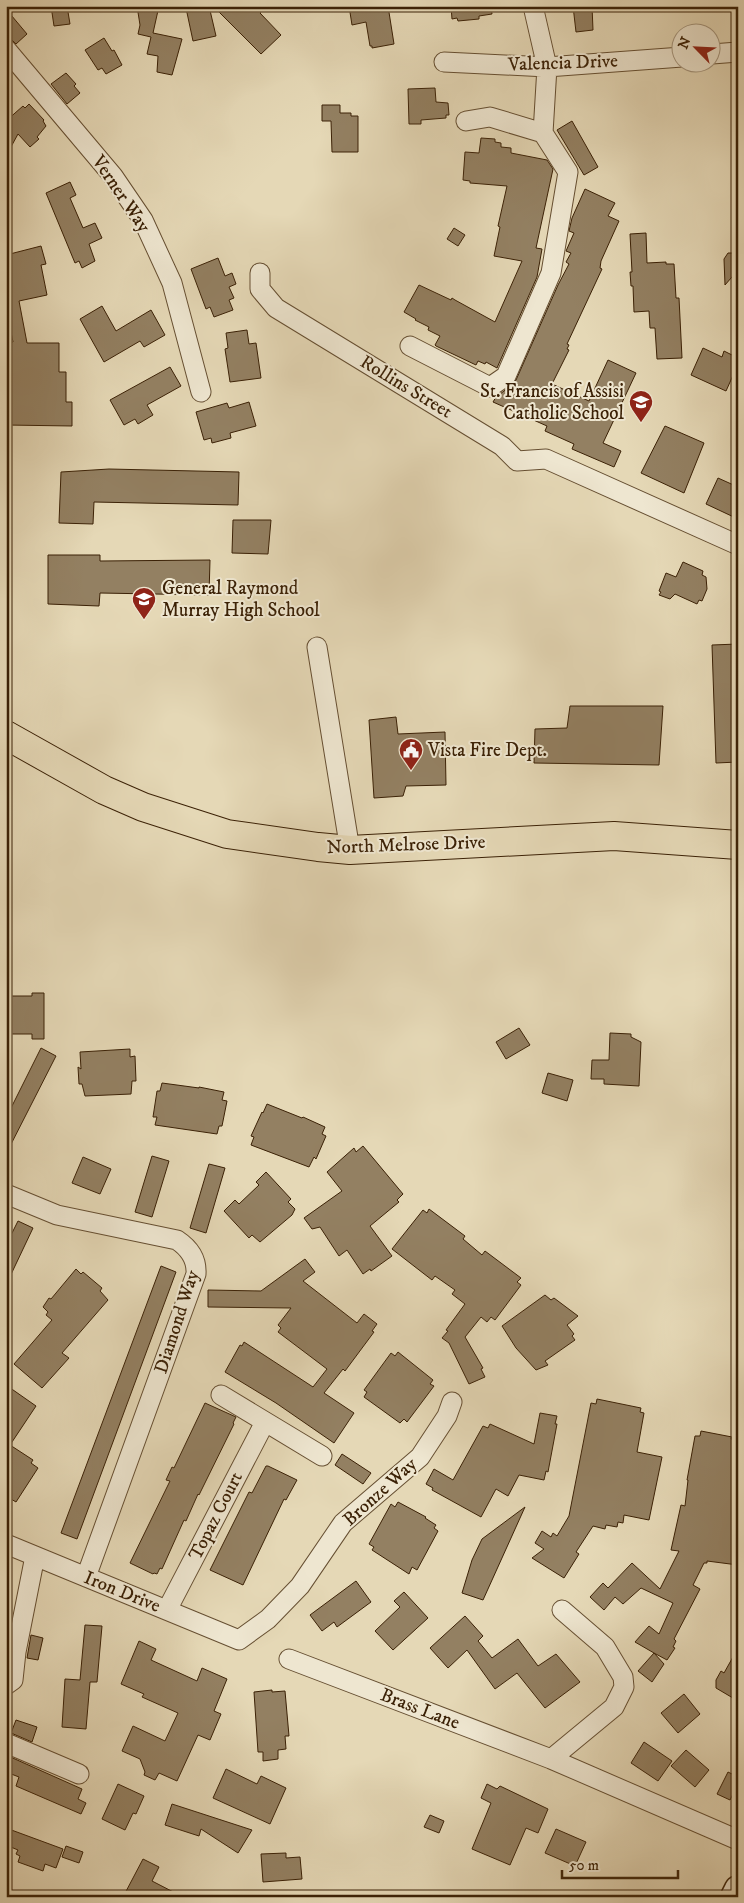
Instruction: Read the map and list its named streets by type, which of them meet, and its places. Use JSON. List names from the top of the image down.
{
  "streets": {
    "main road": ["North Melrose Drive"],
    "street": [
      "Valencia Drive",
      "Verner Way",
      "Rollins Street",
      "Diamond Way",
      "Bronze Way",
      "Topaz Court",
      "Iron Drive",
      "Brass Lane"
    ]
  },
  "crossings": [
    ["Diamond Way", "Iron Drive"],
    ["Bronze Way", "Iron Drive"],
    ["Topaz Court", "Iron Drive"]
  ],
  "places": {
    "school or university": ["St. Francis of Assisi Catholic School", "General Raymond Murray High School"],
    "public building": ["Vista Fire Dept."]
  },
  "scale_bar": "50 m",
  "north": "top left"
}
